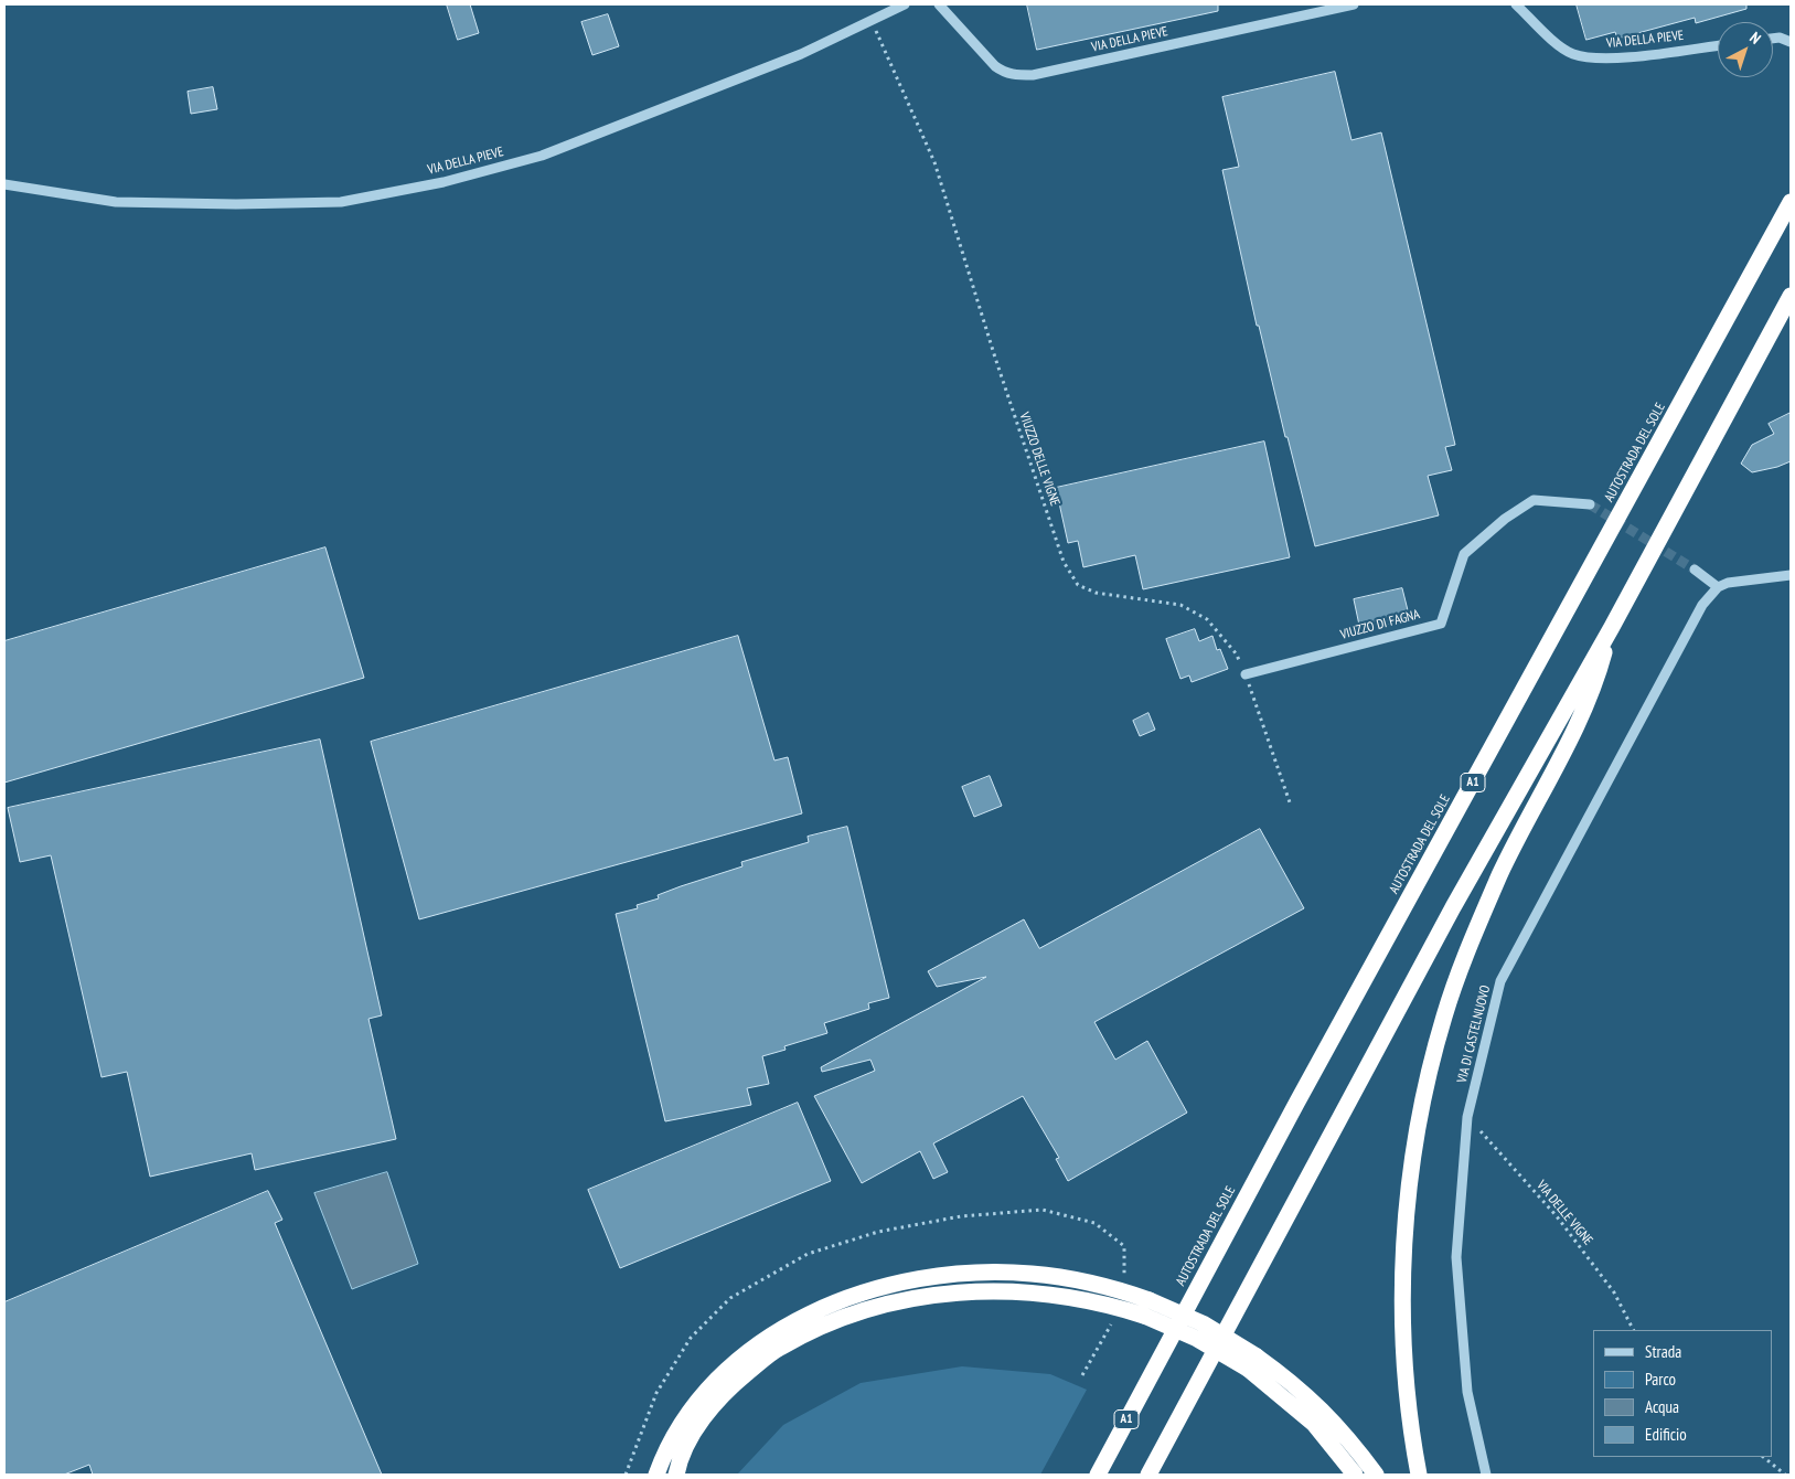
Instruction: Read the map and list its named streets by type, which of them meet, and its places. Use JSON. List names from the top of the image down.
{
  "streets": {
    "highway": ["AUTOSTRADA DEL SOLE", "A1"],
    "street": ["VIA DELLA PIEVE", "VIUZZO DI FAGNA", "VIA DI CASTELNUOVO"],
    "path": ["VIUZZO DELLE VIGNE", "VIA DELLE VIGNE"]
  },
  "crossings": [
    ["VIA DELLA PIEVE", "VIUZZO DELLE VIGNE"],
    ["VIUZZO DELLE VIGNE", "VIUZZO DI FAGNA"],
    ["VIA DI CASTELNUOVO", "VIA DELLE VIGNE"]
  ],
  "legend": [
    "Strada",
    "Parco",
    "Acqua",
    "Edificio"
  ],
  "north": "top right"
}
